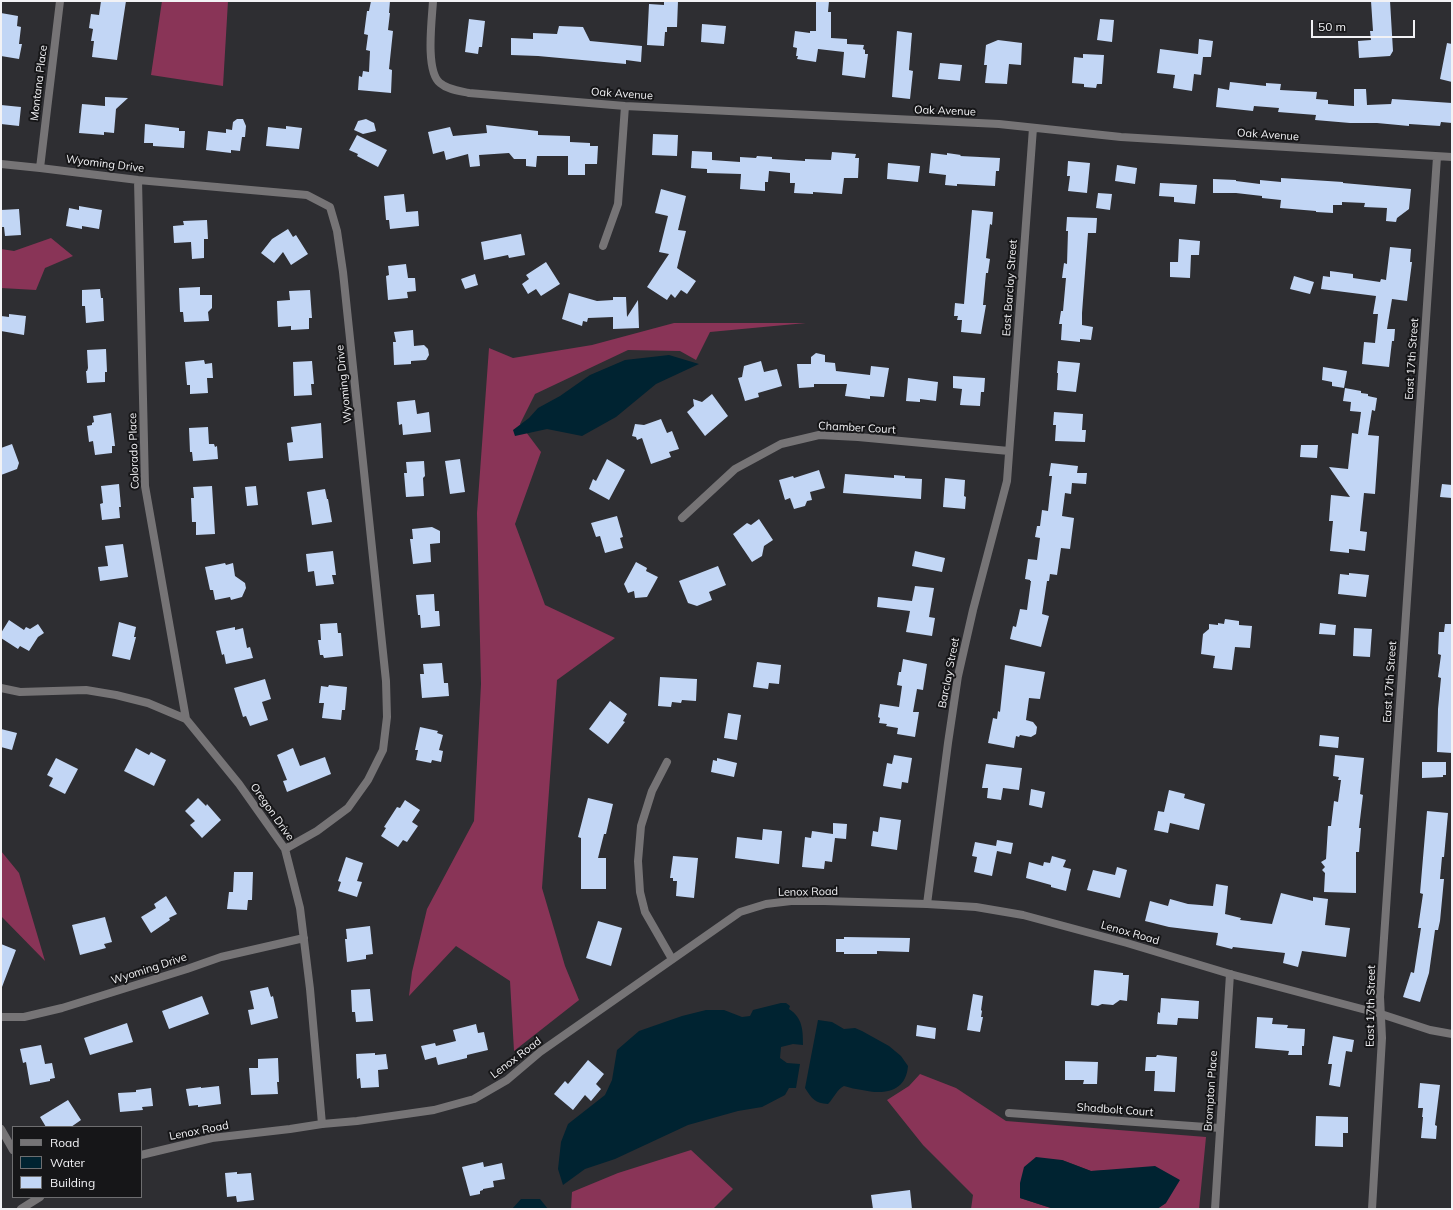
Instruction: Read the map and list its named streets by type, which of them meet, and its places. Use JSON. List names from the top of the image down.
{
  "streets": {
    "street": [
      "Montana Place",
      "Oak Avenue",
      "Wyoming Drive",
      "East Barclay Street",
      "East 17th Street",
      "Chamber Court",
      "Colorado Place",
      "Barclay Street",
      "Oregon Drive",
      "Lenox Road",
      "Brompton Place",
      "Shadbolt Court"
    ]
  },
  "crossings": [
    ["Montana Place", "Wyoming Drive"],
    ["Oak Avenue", "East Barclay Street"],
    ["Oak Avenue", "East 17th Street"],
    ["Wyoming Drive", "Colorado Place"],
    ["Wyoming Drive", "Oregon Drive"],
    ["East Barclay Street", "Chamber Court"],
    ["East Barclay Street", "Barclay Street"],
    ["East 17th Street", "Lenox Road"],
    ["Chamber Court", "Barclay Street"],
    ["Colorado Place", "Oregon Drive"],
    ["Barclay Street", "Lenox Road"],
    ["Oregon Drive", "Lenox Road"],
    ["Lenox Road", "Brompton Place"],
    ["Brompton Place", "Shadbolt Court"]
  ],
  "legend": ["Road", "Water", "Building"],
  "scale_bar": "50 m"
}
